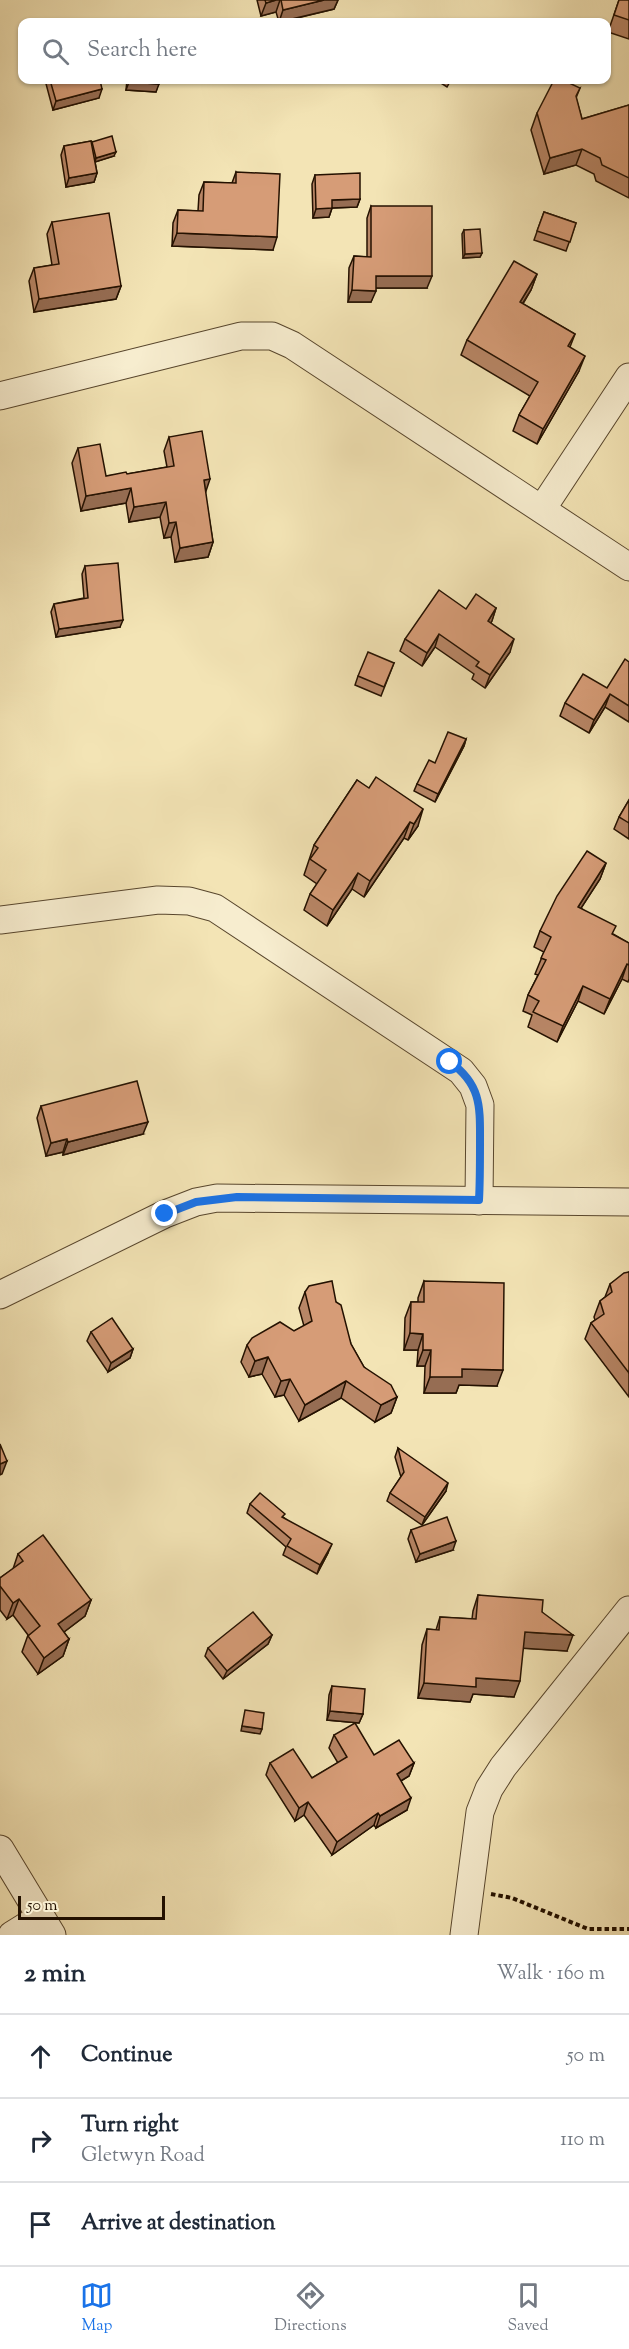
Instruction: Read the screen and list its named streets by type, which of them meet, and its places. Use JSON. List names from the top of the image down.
{
  "scale_bar": "50 m",
  "page": {
    "search": "Search here",
    "scale": "50 m",
    "heading": ["2 min", "Walk · 160 m"],
    "list": [
      ["Continue", "50 m"],
      ["Turn right", "Gletwyn Road", "110 m"],
      "Arrive at destination"
    ],
    "nav": ["Map", "Directions", "Saved"]
  }
}
